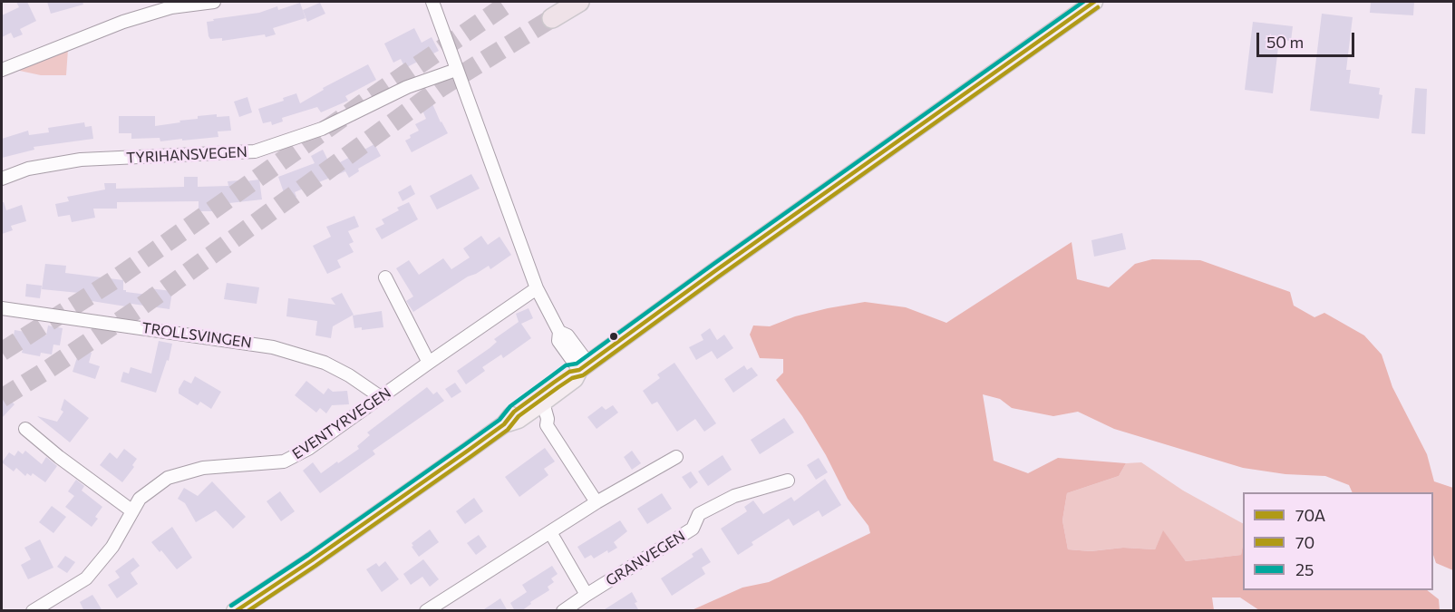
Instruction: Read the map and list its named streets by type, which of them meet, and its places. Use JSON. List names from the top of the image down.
{
  "streets": {
    "street": [
      "TYRIHANSVEGEN",
      "TROLLSVINGEN",
      "EVENTYRVEGEN",
      "GRANVEGEN"
    ]
  },
  "crossings": [
    ["TROLLSVINGEN", "EVENTYRVEGEN"]
  ],
  "lines": ["transit line 70A", "transit line 25", "transit line 70"],
  "legend": ["70A", "70", "25"],
  "scale_bar": "50 m"
}
